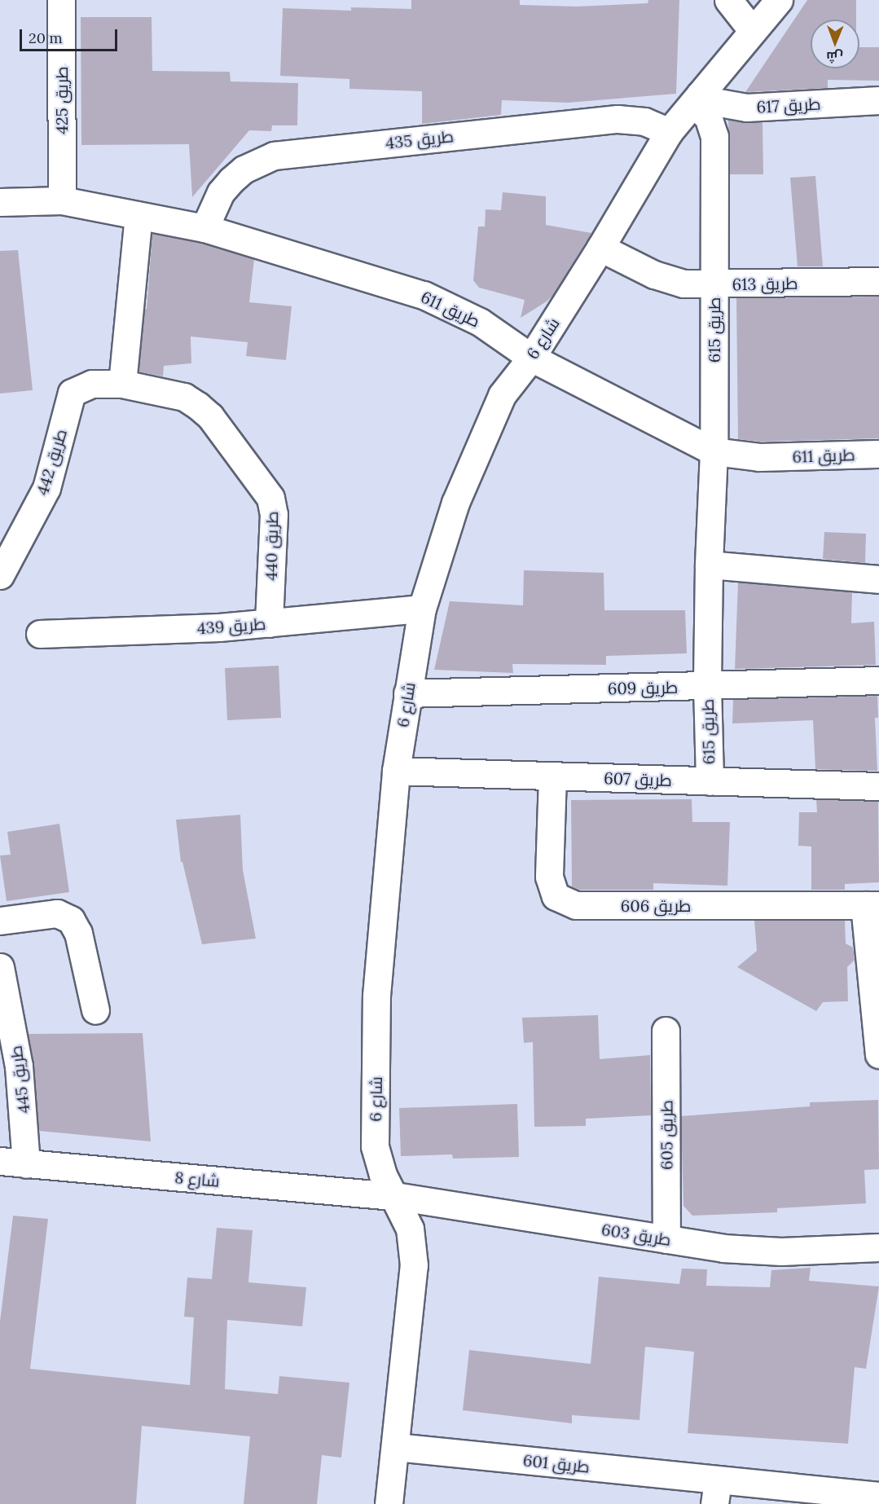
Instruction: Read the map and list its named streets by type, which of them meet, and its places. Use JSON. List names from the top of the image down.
{
  "streets": {
    "street": [
      "طريق 425",
      "طريق 617",
      "طريق 435",
      "طريق 613",
      "طريق 611",
      "طريق 615",
      "شارع 6",
      "طريق 442",
      "طريق 440",
      "طريق 439",
      "طريق 609",
      "طريق 607",
      "طريق 606",
      "طريق 445",
      "طريق 605",
      "شارع 8",
      "طريق 603",
      "طريق 601"
    ]
  },
  "crossings": [
    ["طريق 425", "طريق 611"],
    ["طريق 617", "طريق 615"],
    ["طريق 617", "شارع 6"],
    ["طريق 435", "طريق 611"],
    ["طريق 435", "شارع 6"],
    ["طريق 613", "طريق 615"],
    ["طريق 613", "شارع 6"],
    ["طريق 611", "طريق 615"],
    ["طريق 611", "شارع 6"],
    ["طريق 615", "شارع 6"],
    ["طريق 615", "طريق 609"],
    ["طريق 615", "طريق 607"],
    ["شارع 6", "طريق 439"],
    ["شارع 6", "طريق 609"],
    ["شارع 6", "طريق 607"],
    ["شارع 6", "شارع 8"],
    ["شارع 6", "طريق 603"],
    ["شارع 6", "طريق 601"],
    ["طريق 442", "طريق 440"],
    ["طريق 440", "طريق 439"],
    ["طريق 607", "طريق 606"],
    ["طريق 445", "شارع 8"],
    ["طريق 605", "طريق 603"],
    ["شارع 8", "طريق 603"]
  ],
  "scale_bar": "20 m",
  "north": "bottom"
}
